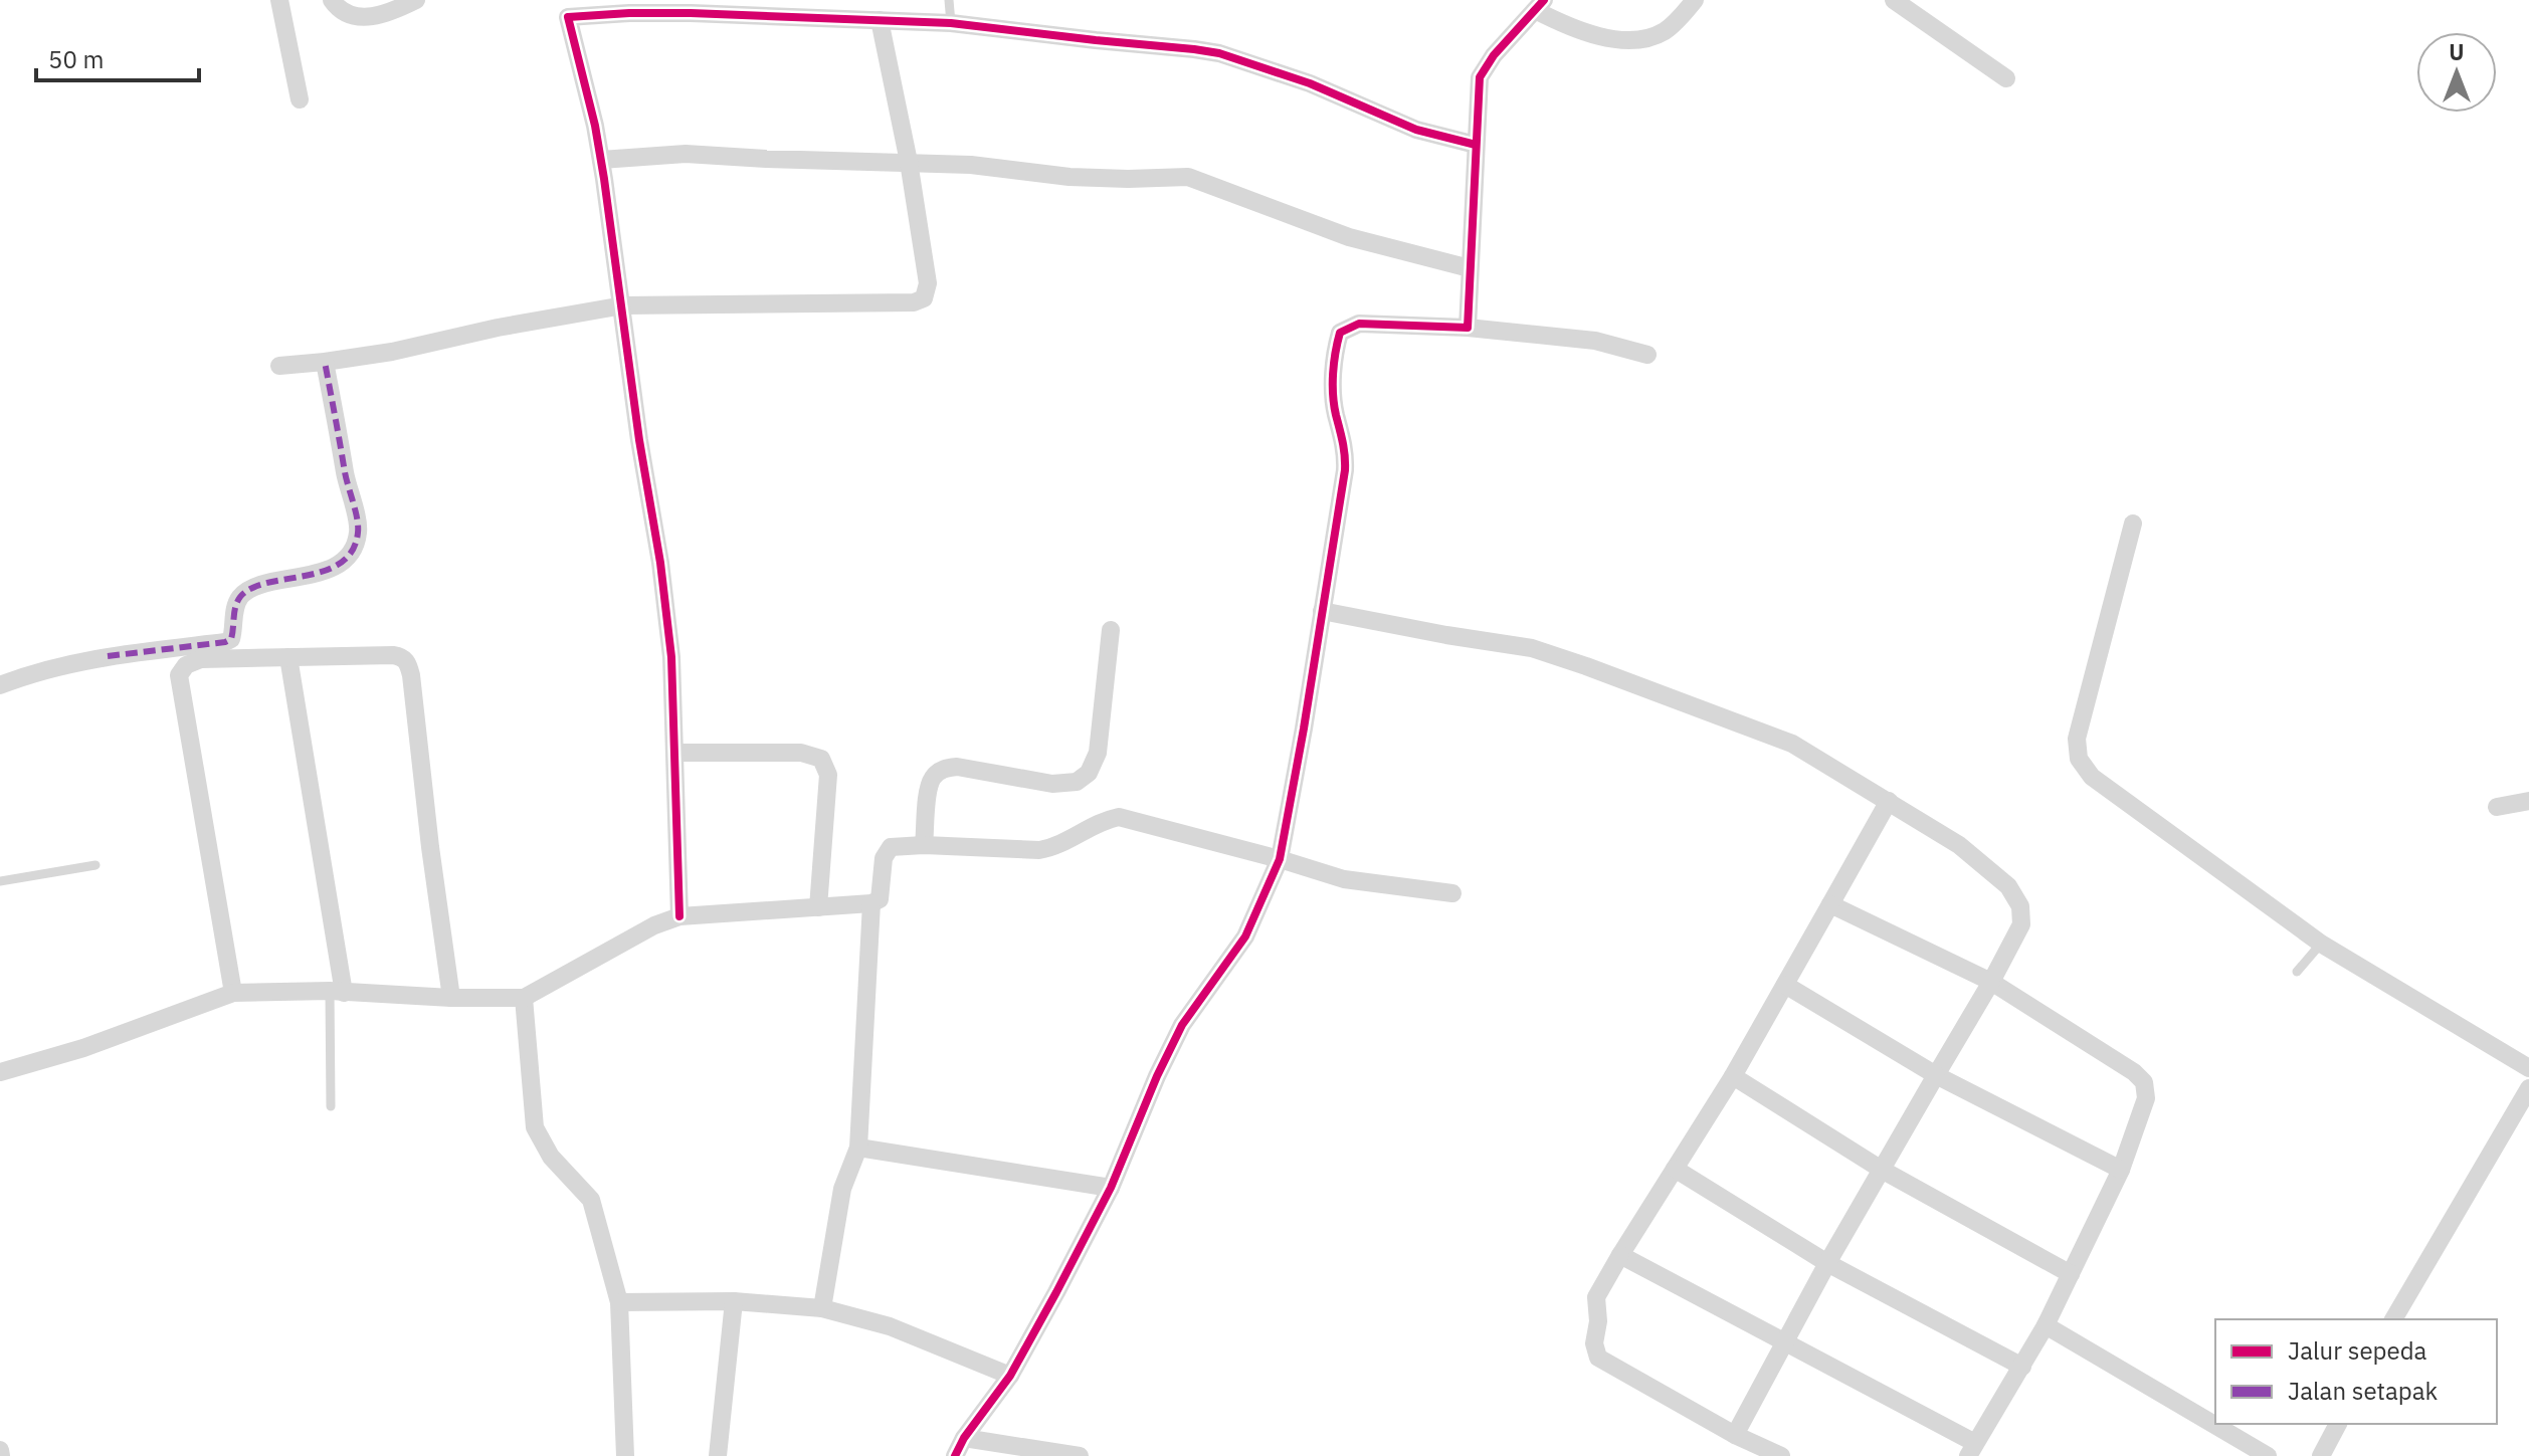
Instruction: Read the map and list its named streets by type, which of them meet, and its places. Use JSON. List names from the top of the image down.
{
  "legend": ["Jalur sepeda", "Jalan setapak"],
  "scale_bar": "50 m",
  "north": "top"
}
